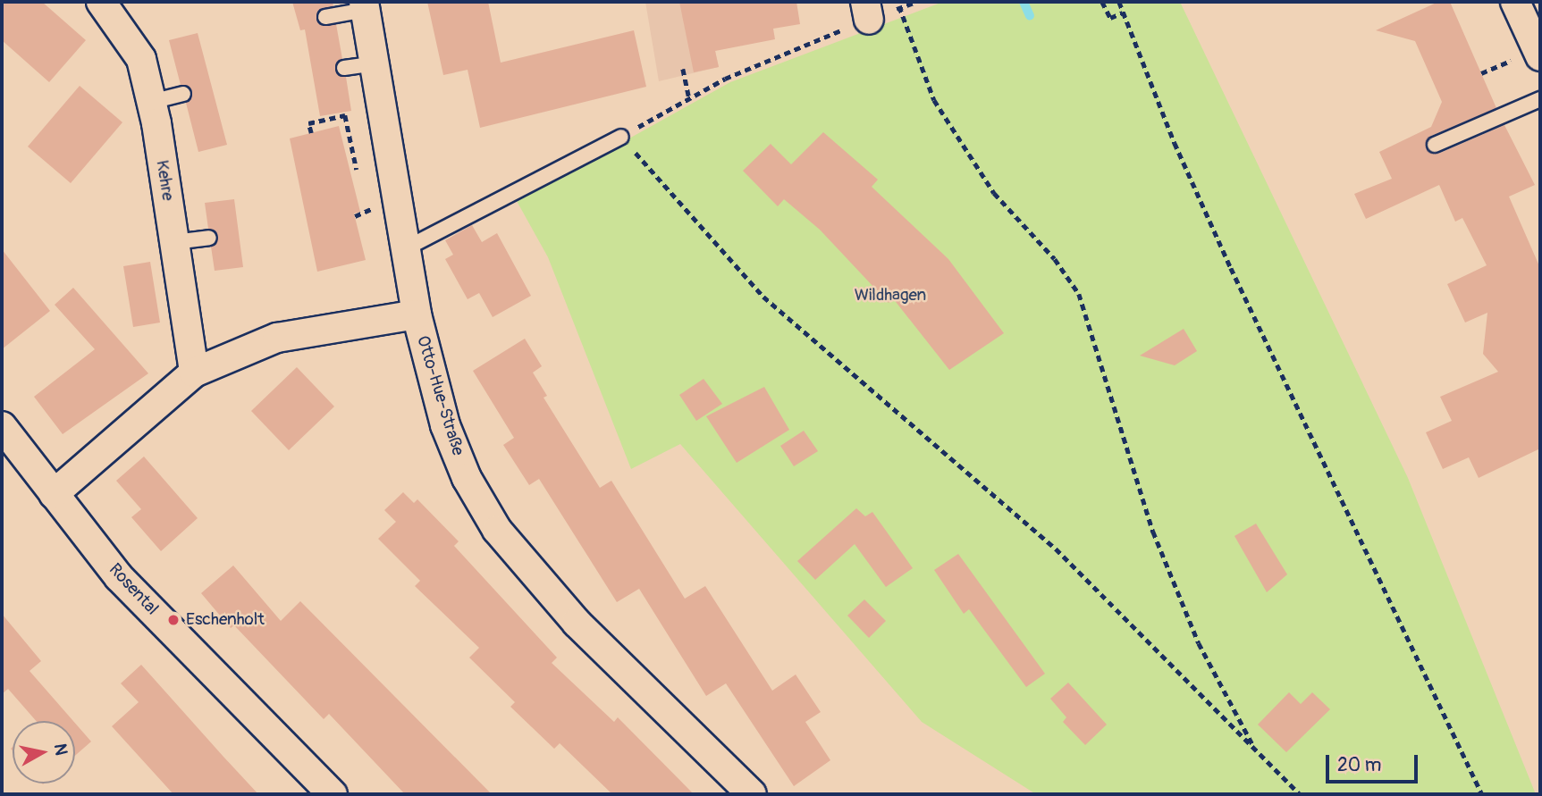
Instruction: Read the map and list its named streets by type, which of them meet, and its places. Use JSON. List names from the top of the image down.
{
  "streets": {
    "street": ["Kehre", "Otto-Hue-Straße", "Rosental"]
  },
  "parks": ["Wildhagen"],
  "places": ["Eschenholt"],
  "scale_bar": "20 m",
  "north": "right"
}
